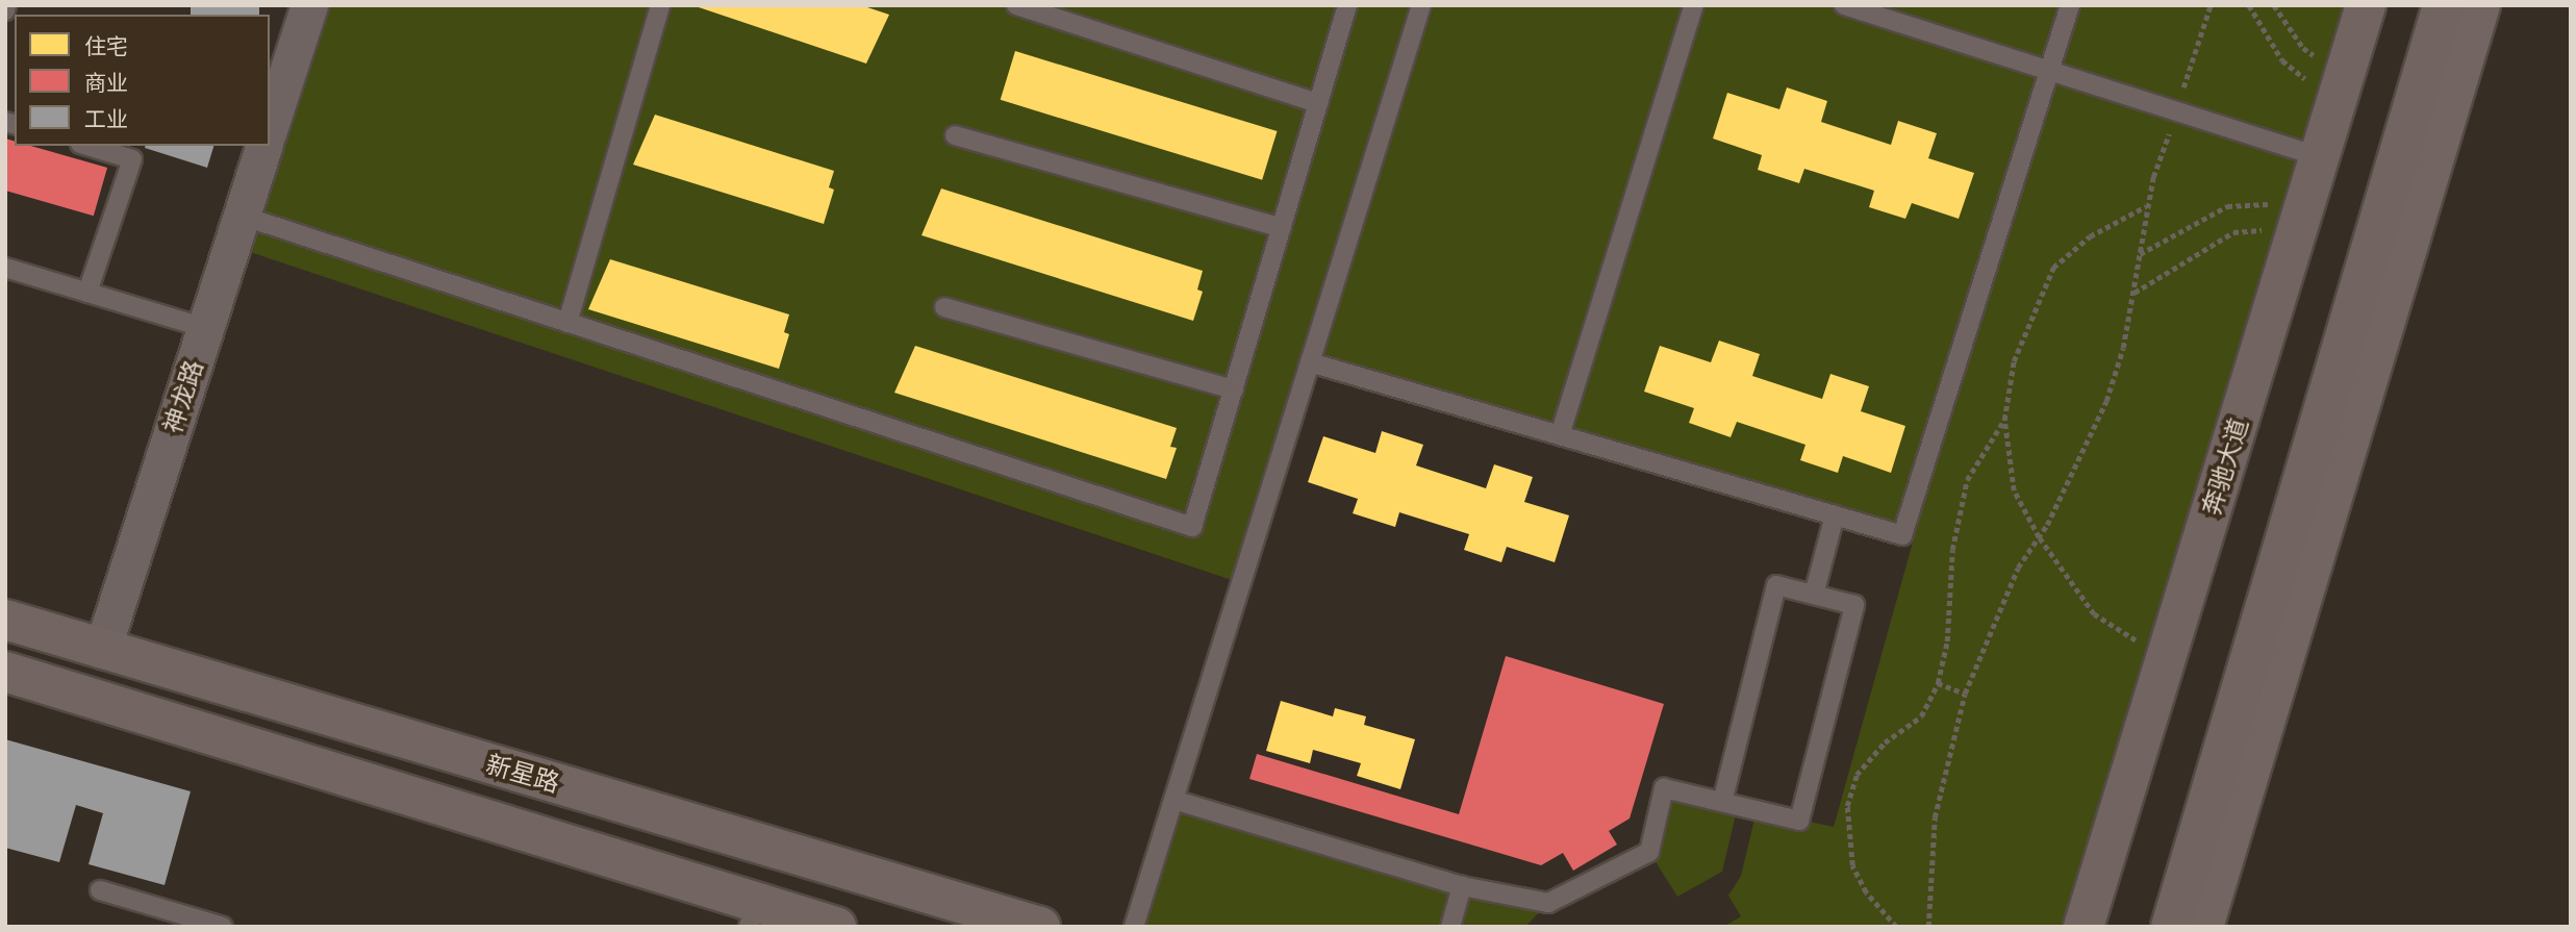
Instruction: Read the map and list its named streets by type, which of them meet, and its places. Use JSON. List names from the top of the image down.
{
  "streets": {
    "main road": ["奔驰大道", "新星路"],
    "street": ["神龙路"]
  },
  "crossings": [
    ["神龙路", "新星路"]
  ],
  "legend": ["住宅", "商业", "工业"]
}
